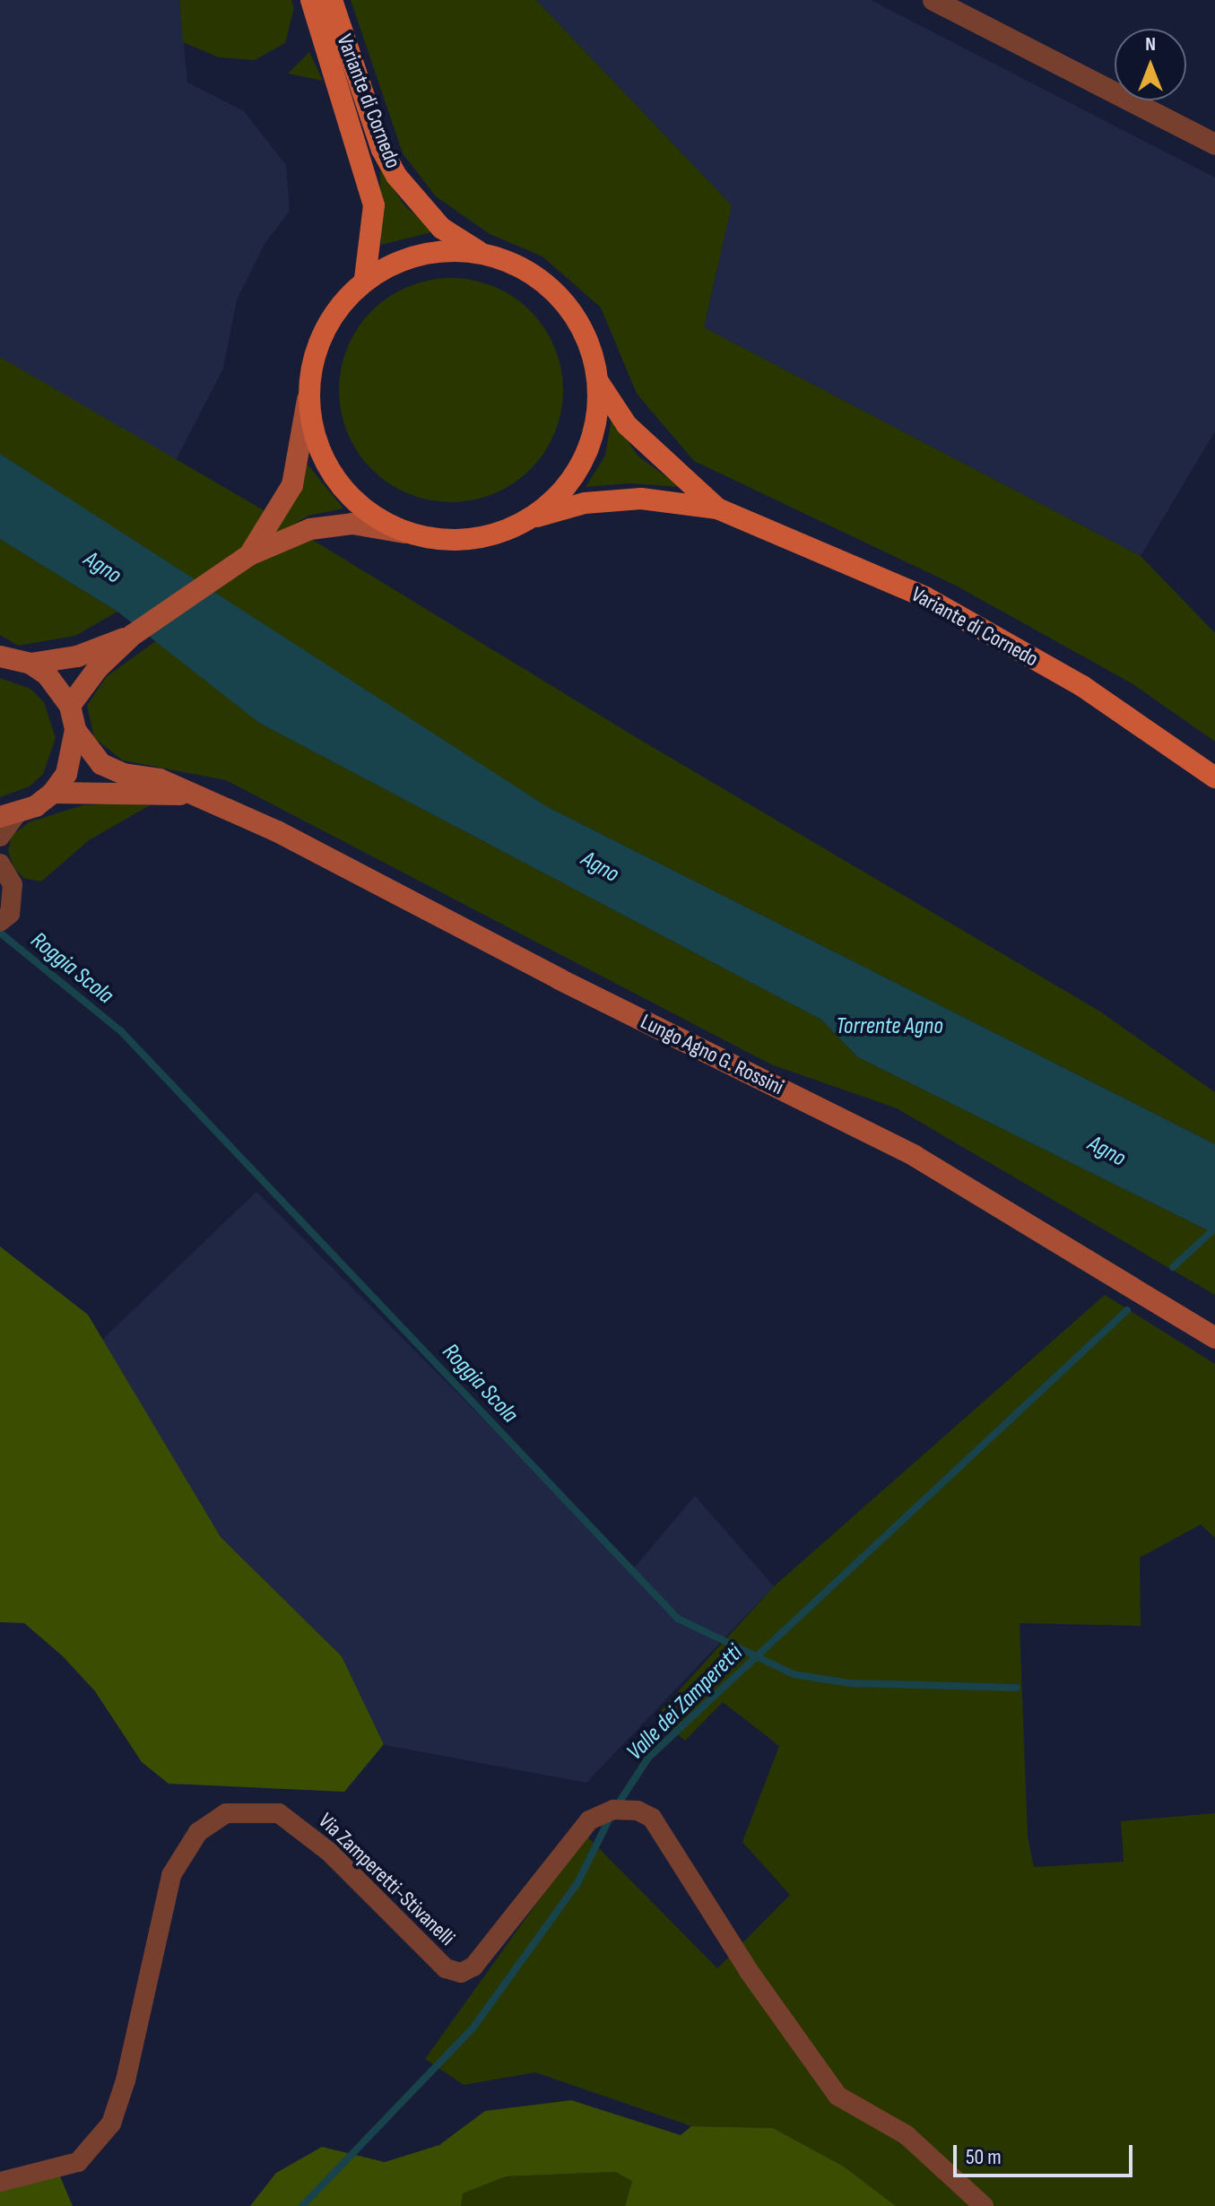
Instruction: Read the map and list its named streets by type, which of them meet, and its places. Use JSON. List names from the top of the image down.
{
  "streets": {
    "main road": ["Variante di Cornedo", "Lungo Agno G. Rossini"],
    "street": ["Via Zamperetti-Stivanelli"]
  },
  "water": [
    "Agno",
    "Roggia Scola",
    "Torrente Agno",
    "Valle dei Zamperetti"
  ],
  "scale_bar": "50 m",
  "north": "top"
}
